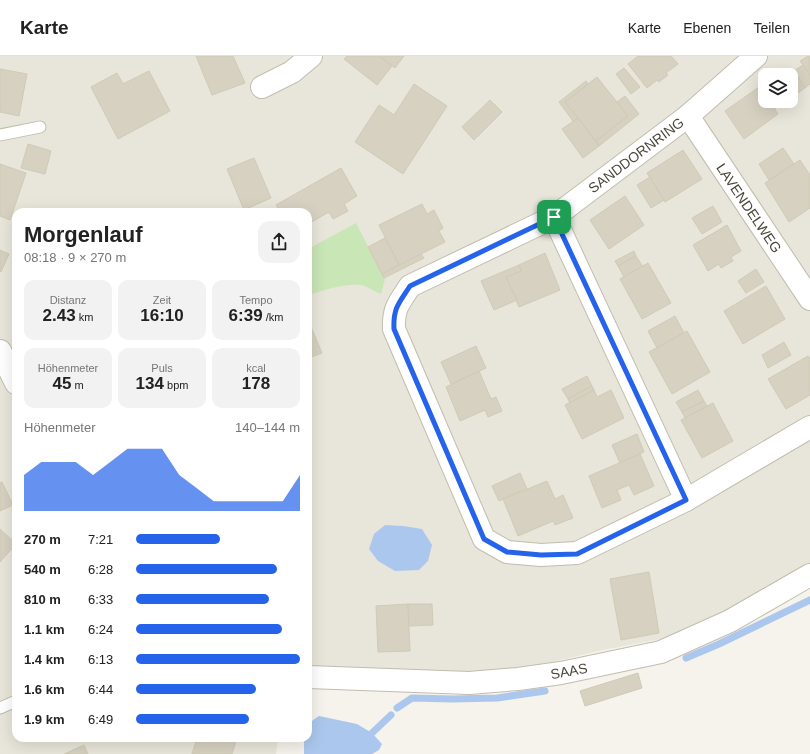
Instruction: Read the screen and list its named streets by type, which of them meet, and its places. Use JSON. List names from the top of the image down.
{
  "streets": {
    "street": ["SANDDORNRING", "LAVENDELWEG", "SAAS"]
  },
  "crossings": [
    ["SANDDORNRING", "LAVENDELWEG"]
  ],
  "page": {
    "header": "Karte",
    "nav": ["Karte", "Ebenen", "Teilen"],
    "heading": ["Morgenlauf", "08:18 · 9 × 270 m"],
    "stats": [
      ["Distanz", "2.43 km"],
      ["Zeit", "16:10"],
      ["Tempo", "6:39 /km"],
      ["Höhenmeter", "45 m"],
      ["Puls", "134 bpm"],
      ["kcal", "178"]
    ],
    "chart": ["Höhenmeter", "140–144 m"],
    "list": [
      {
        "name": "270 m",
        "note": "7:21"
      },
      {
        "name": "540 m",
        "note": "6:28"
      },
      {
        "name": "810 m",
        "note": "6:33"
      },
      {
        "name": "1.1 km",
        "note": "6:24"
      },
      {
        "name": "1.4 km",
        "note": "6:13"
      },
      {
        "name": "1.6 km",
        "note": "6:44"
      },
      {
        "name": "1.9 km",
        "note": "6:49"
      }
    ]
  }
}
